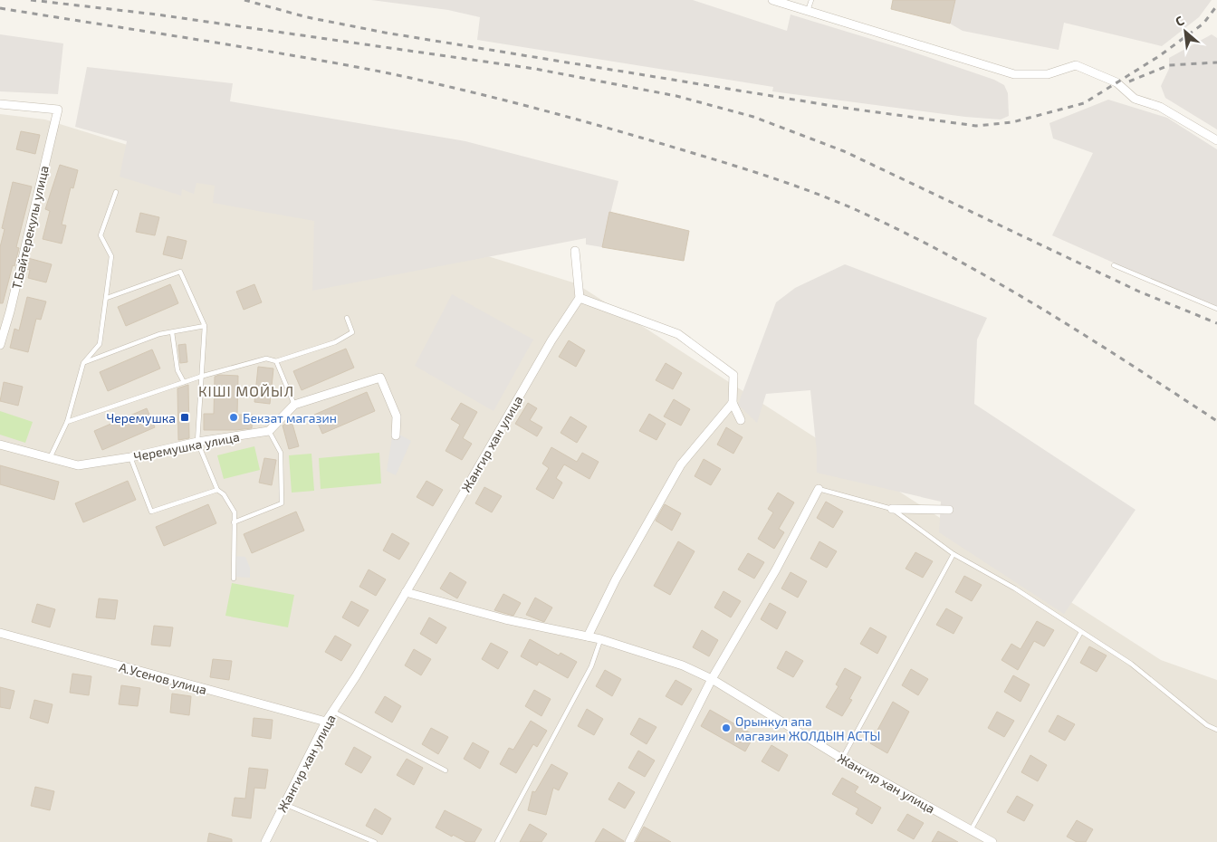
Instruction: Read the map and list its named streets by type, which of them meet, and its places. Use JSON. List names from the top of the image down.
{
  "streets": {
    "street": [
      "Т.Байтерекулы улица",
      "Жангир хан улица",
      "Черемушка улица",
      "А.Усенов улица"
    ]
  },
  "crossings": [
    ["Жангир хан улица", "А.Усенов улица"]
  ],
  "districts": ["КІШІ МОЙЫЛ"],
  "places": {
    "transit": ["Черемушка"],
    "other": ["Бекзат магазин", "Орынкул апа магазин ЖОЛДЫН АСТЫ"]
  },
  "north": "top left"
}
